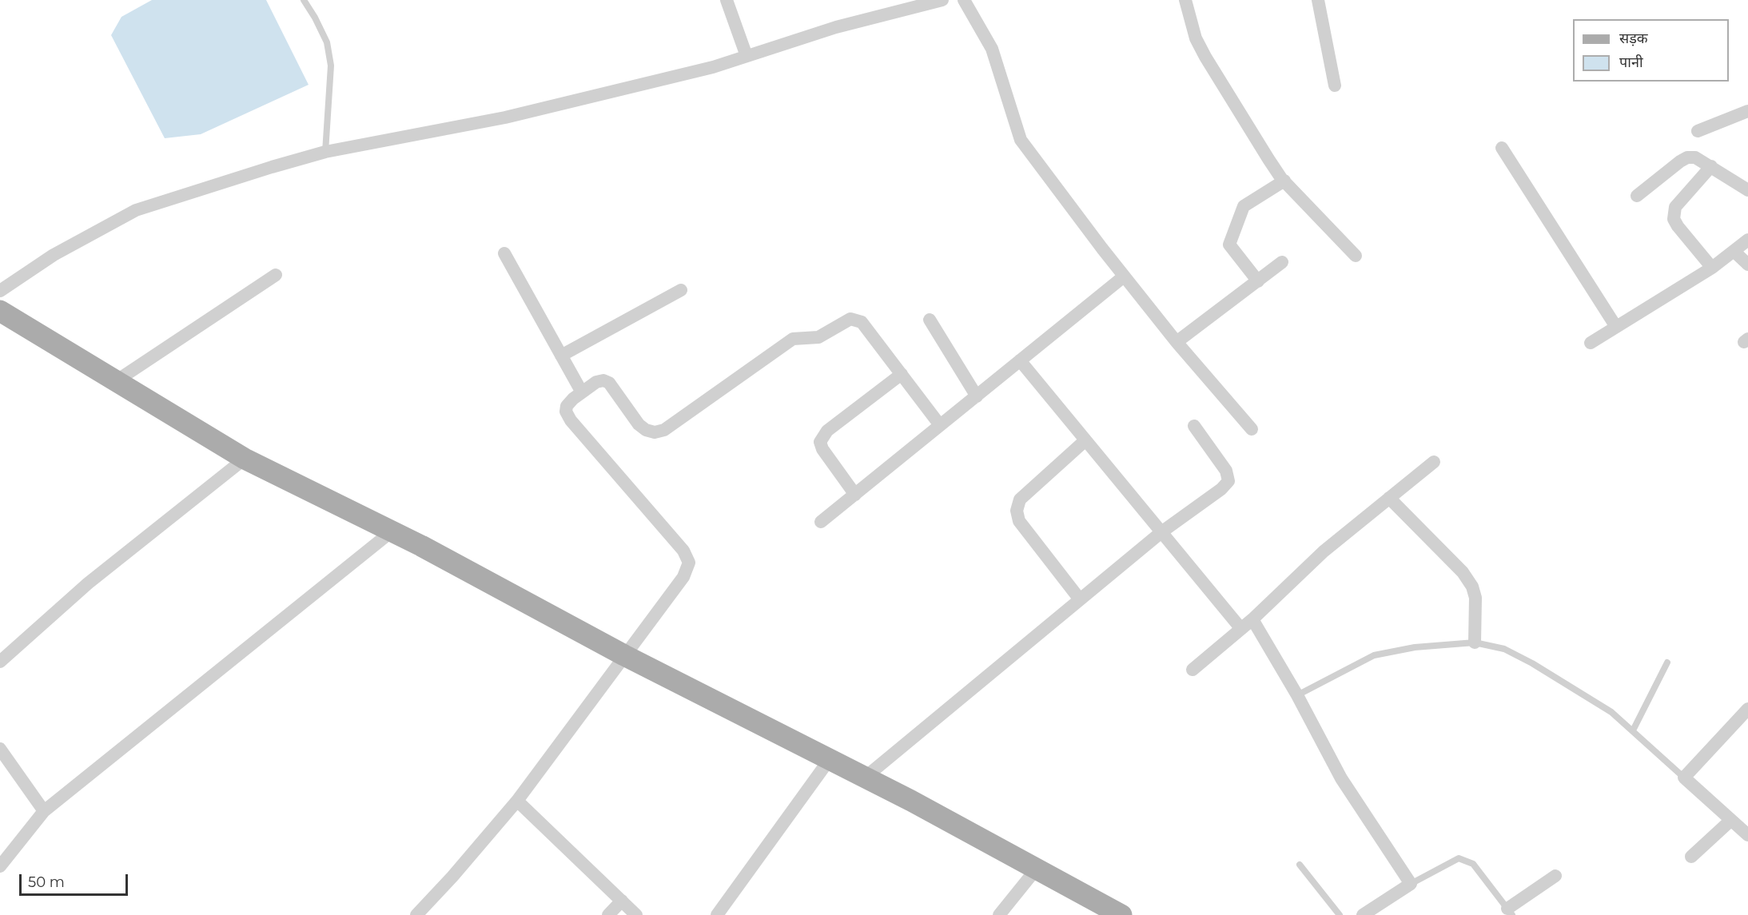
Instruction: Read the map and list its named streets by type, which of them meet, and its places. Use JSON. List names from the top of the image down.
{
  "legend": ["सड़क", "पानी"],
  "scale_bar": "50 m"
}
